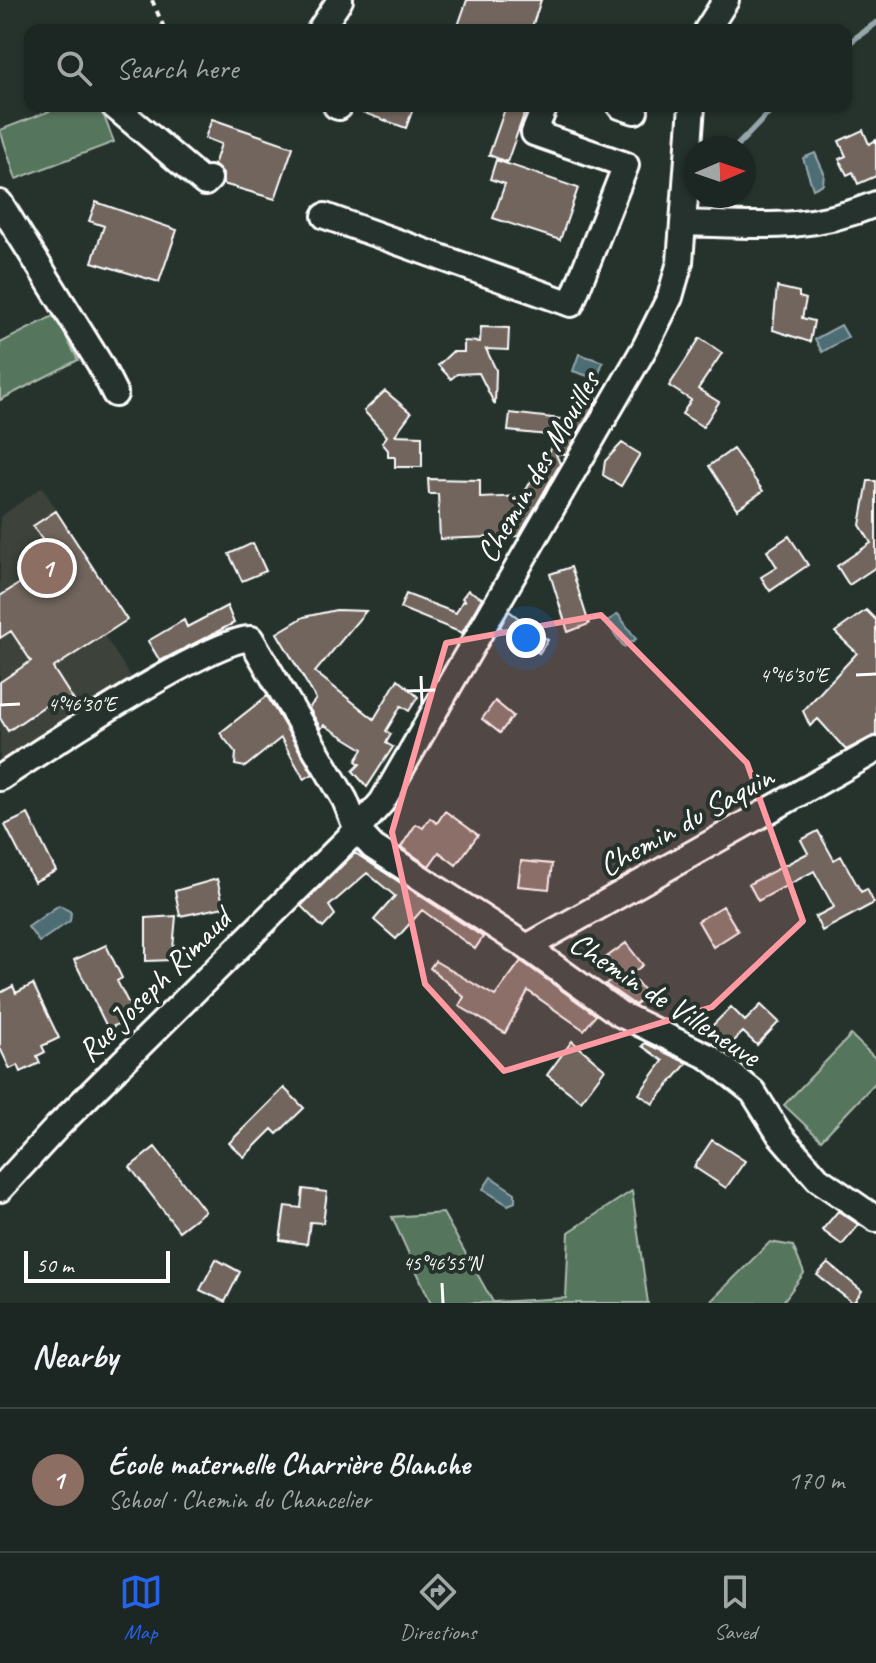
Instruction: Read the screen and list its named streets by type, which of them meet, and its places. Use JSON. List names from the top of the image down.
{
  "streets": {
    "street": [
      "Chemin des Mouilles",
      "Chemin du Saquin",
      "Rue Joseph Rimaud",
      "Chemin de Villeneuve"
    ]
  },
  "crossings": [
    ["Chemin des Mouilles", "Rue Joseph Rimaud"],
    ["Chemin des Mouilles", "Chemin de Villeneuve"],
    ["Chemin du Saquin", "Chemin de Villeneuve"],
    ["Rue Joseph Rimaud", "Chemin de Villeneuve"]
  ],
  "scale_bar": "50 m",
  "north": "right",
  "page": {
    "search": "Search here",
    "pins": "1",
    "scale": "50 m",
    "heading": "Nearby",
    "list": [
      {
        "mark": "1",
        "name": "École maternelle Charrière Blanche",
        "note": "School · Chemin du Chancelier",
        "value": "170 m"
      }
    ],
    "nav": ["Map", "Directions", "Saved"]
  },
  "coordinates": ["4°46'30\"E", "45°46'55\"N"]
}
